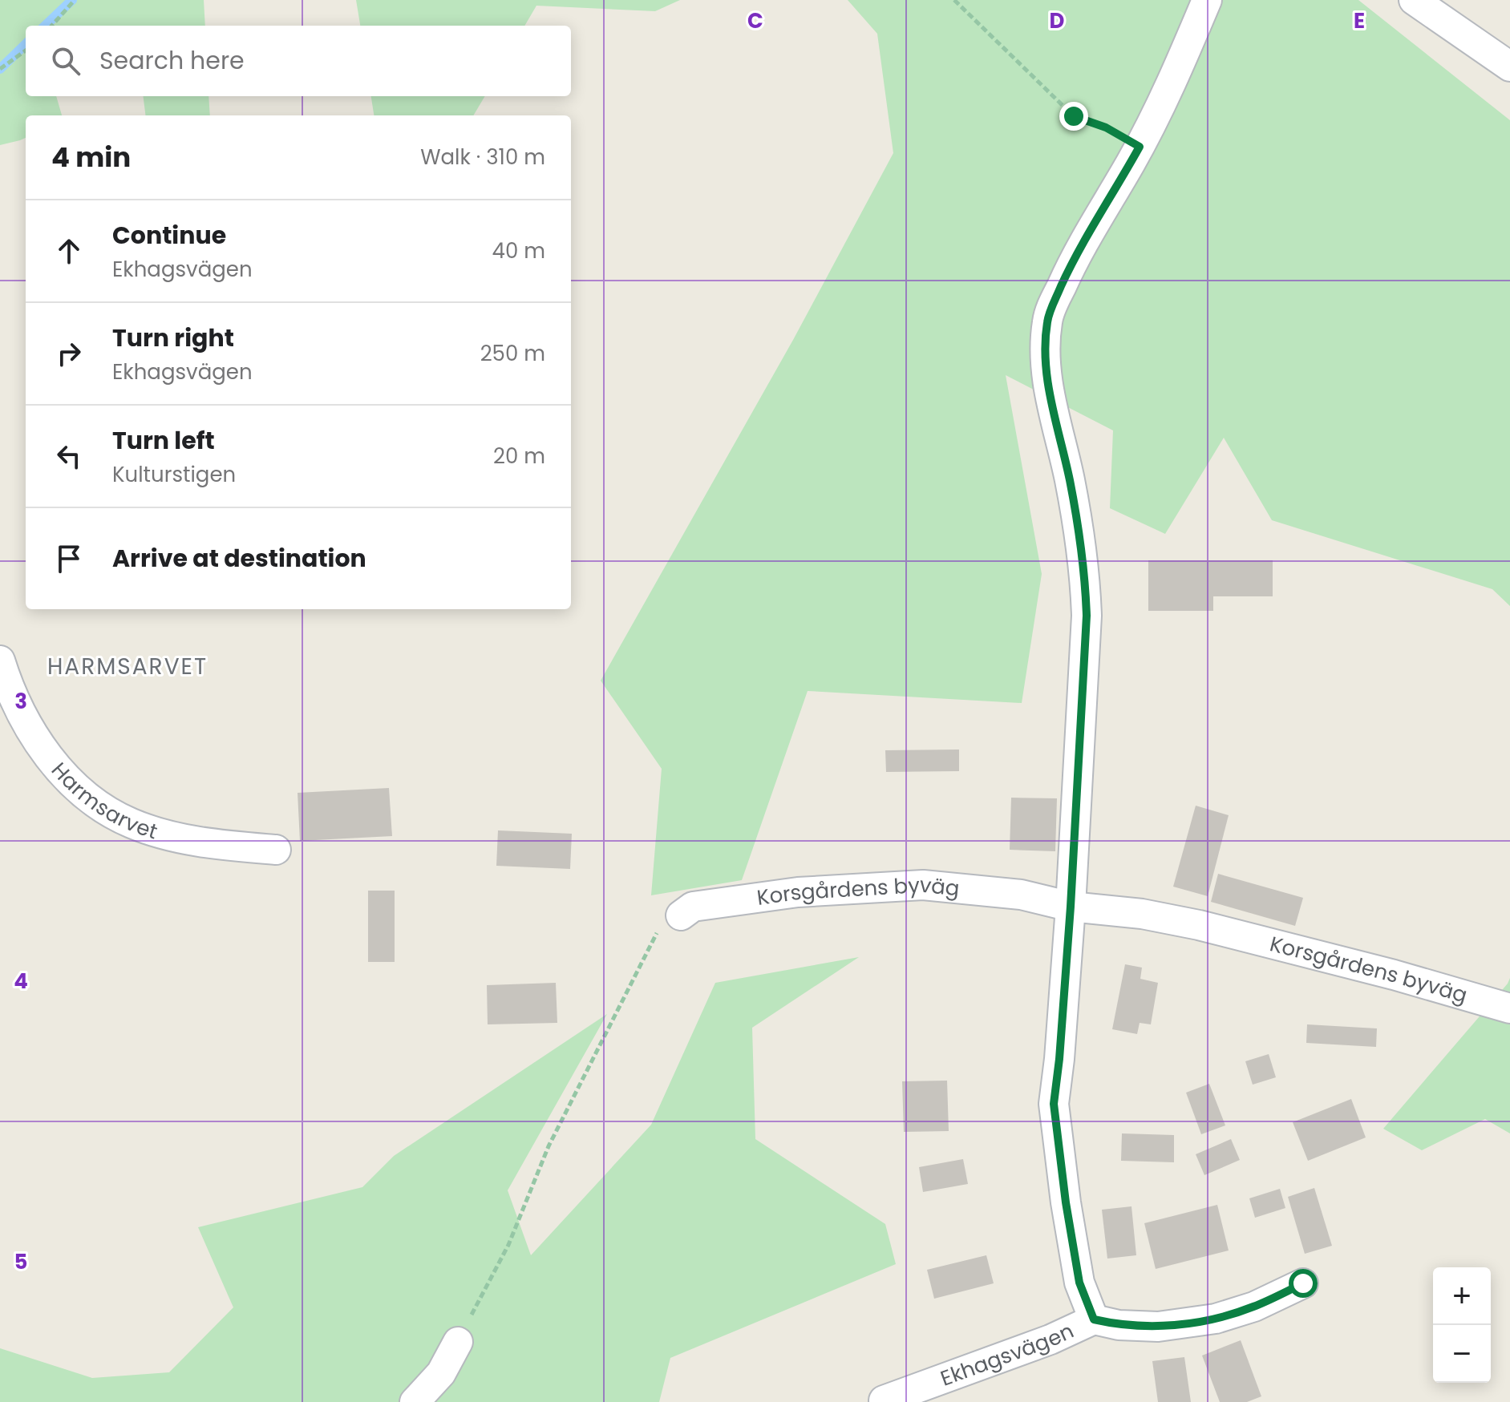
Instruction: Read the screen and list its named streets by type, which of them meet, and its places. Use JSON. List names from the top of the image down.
{
  "streets": {
    "street": ["Harmsarvet", "Korsgårdens byväg", "Ekhagsvägen"]
  },
  "crossings": [
    ["Korsgårdens byväg", "Ekhagsvägen"]
  ],
  "districts": ["HARMSARVET"],
  "page": {
    "search": "Search here",
    "heading": ["4 min", "Walk · 310 m"],
    "list": [
      ["Continue", "Ekhagsvägen", "40 m"],
      ["Turn right", "Ekhagsvägen", "250 m"],
      ["Turn left", "Kulturstigen", "20 m"],
      "Arrive at destination"
    ],
    "map_buttons": ["+", "−"]
  },
  "grid": {
    "columns": ["C", "D", "E"],
    "rows": ["3", "4", "5"]
  }
}
